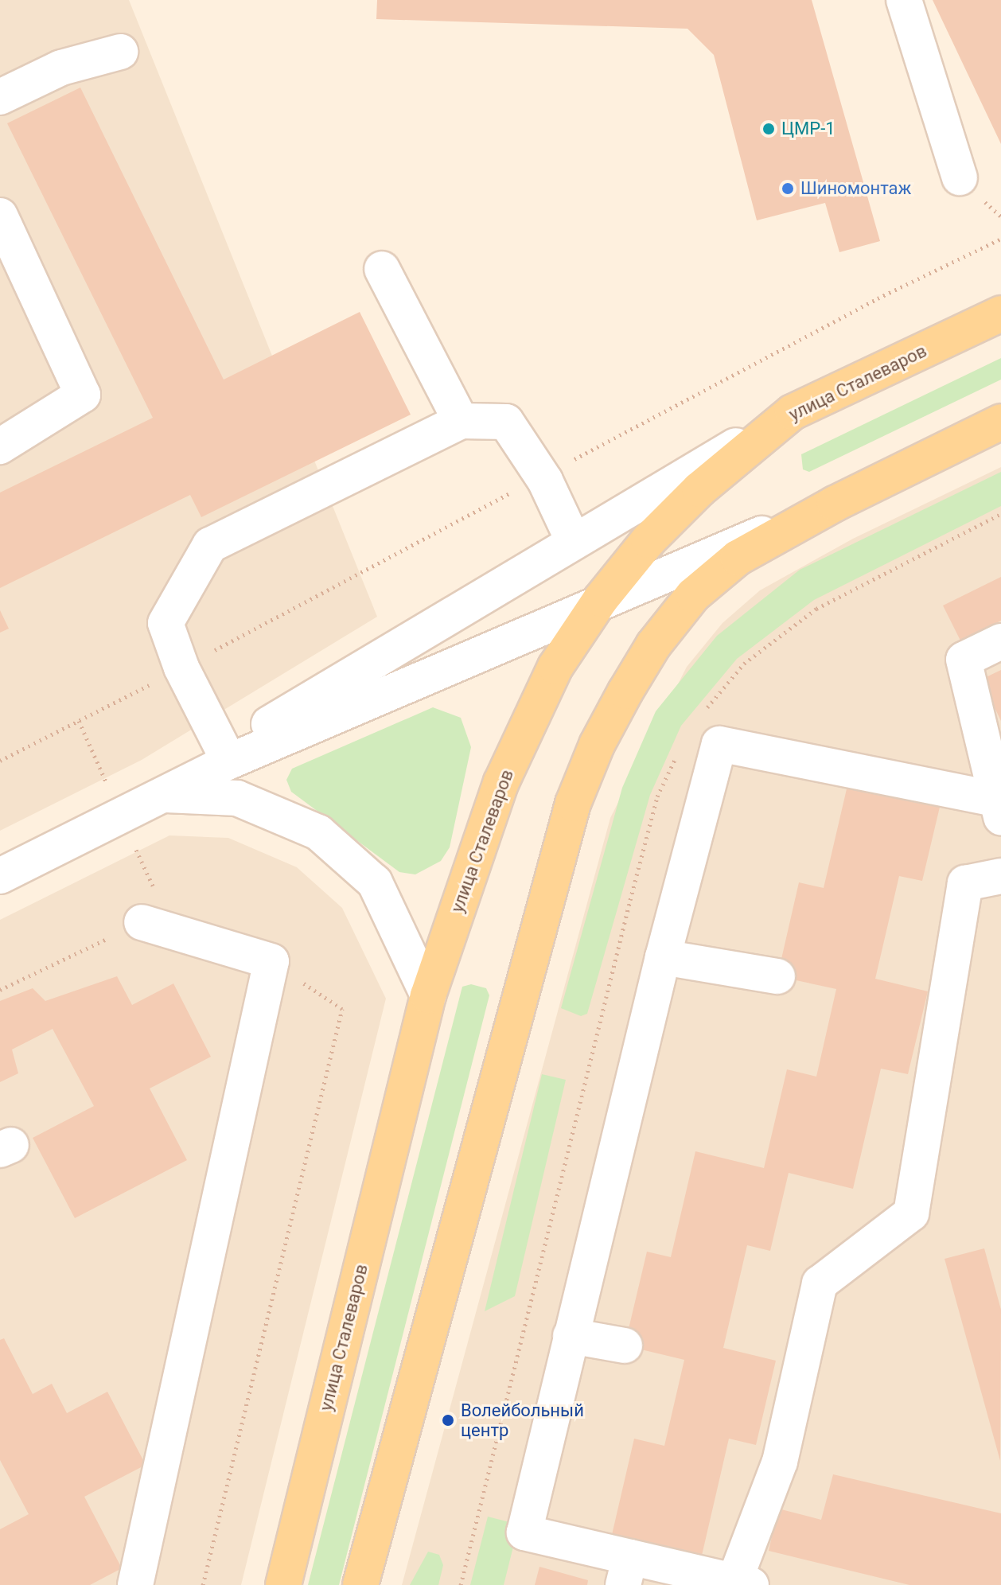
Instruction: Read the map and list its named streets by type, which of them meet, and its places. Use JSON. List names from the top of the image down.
{
  "streets": {
    "main road": ["улица Сталеваров"]
  },
  "places": ["ЦМР-1", "Шиномонтаж", "Волейбольный центр"]
}
